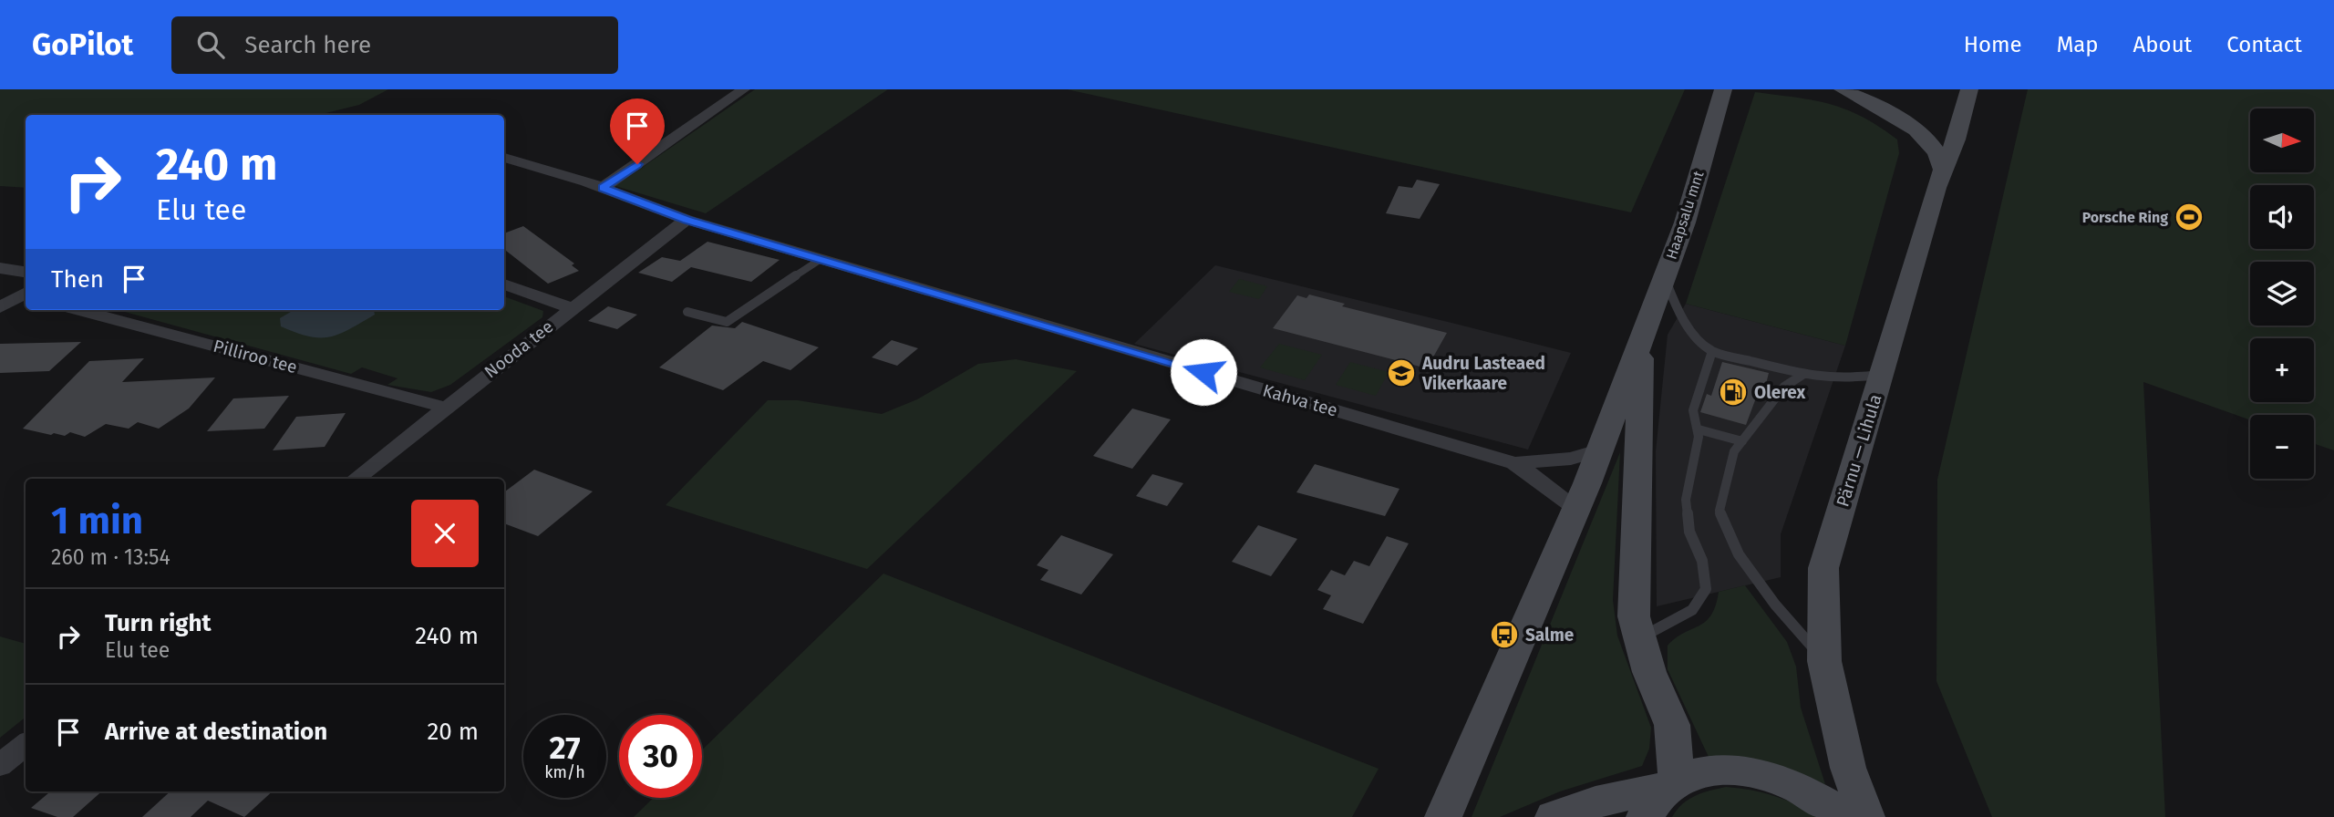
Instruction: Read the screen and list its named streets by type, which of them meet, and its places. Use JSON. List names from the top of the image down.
{
  "streets": {
    "main road": ["Haapsalu mnt", "Pärnu — Lihula"],
    "street": ["Nooda tee", "Pilliroo tee", "Kahva tee"]
  },
  "crossings": [
    ["Haapsalu mnt", "Kahva tee"],
    ["Nooda tee", "Pilliroo tee"],
    ["Nooda tee", "Kahva tee"]
  ],
  "places": {
    "sports": ["Porsche Ring"],
    "school or university": ["Audru Lasteaed Vikerkaare"],
    "fuel station": ["Olerex"],
    "bus stop": ["Salme"]
  },
  "north": "right",
  "page": {
    "header": "GoPilot",
    "search": "Search here",
    "nav": [
      "Home",
      "Map",
      "About",
      "Contact"
    ],
    "map_buttons": ["+", "−"],
    "turn": ["240 m", "Elu tee"],
    "then": "Then",
    "heading": ["1 min", "260 m · 13:54"],
    "list": [
      {
        "name": "Turn right",
        "note": "Elu tee",
        "value": "240 m"
      },
      {
        "name": "Arrive at destination",
        "value": "20 m"
      }
    ],
    "speed": "27 km/h",
    "limit": "30"
  }
}
